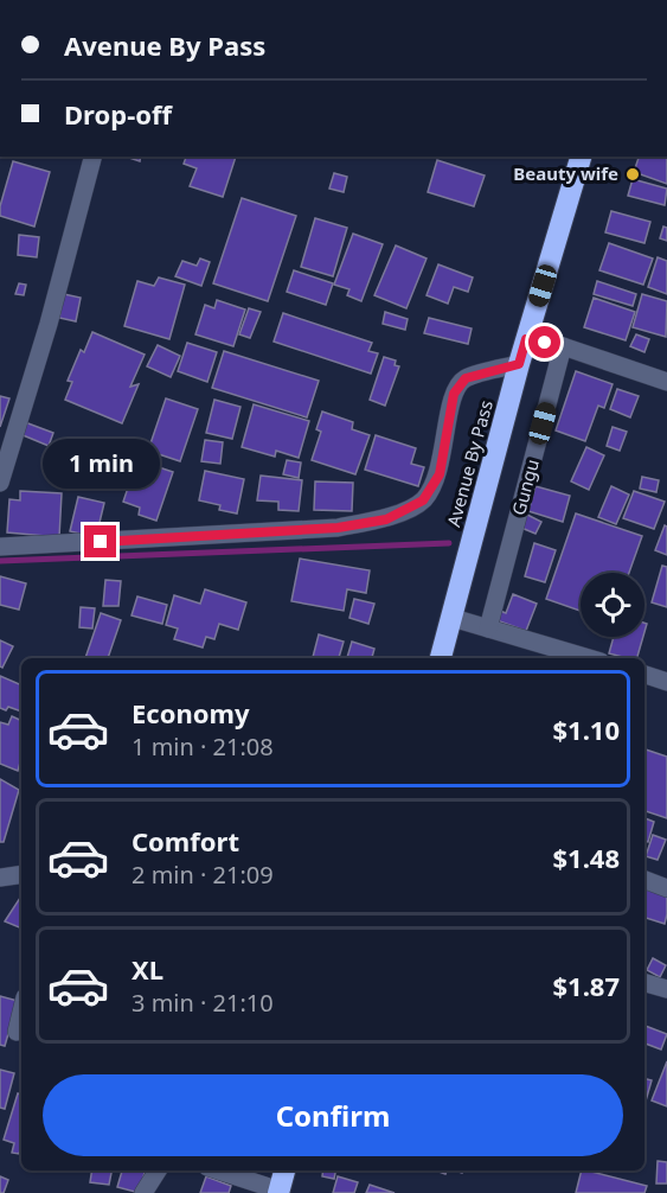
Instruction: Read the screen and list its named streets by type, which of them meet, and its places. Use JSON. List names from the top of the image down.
{
  "streets": {
    "highway": ["Avenue By Pass"],
    "street": ["Gungu"]
  },
  "places": ["Beauty wife"],
  "page": {
    "banner": ["Avenue By Pass", "Drop-off"],
    "bubble": "1 min",
    "list": [
      {
        "name": "Economy",
        "note": "1 min · 21:08",
        "value": "$1.10"
      },
      {
        "name": "Comfort",
        "note": "2 min · 21:09",
        "value": "$1.48"
      },
      {
        "name": "XL",
        "note": "3 min · 21:10",
        "value": "$1.87"
      }
    ],
    "buttons": "Confirm"
  }
}
